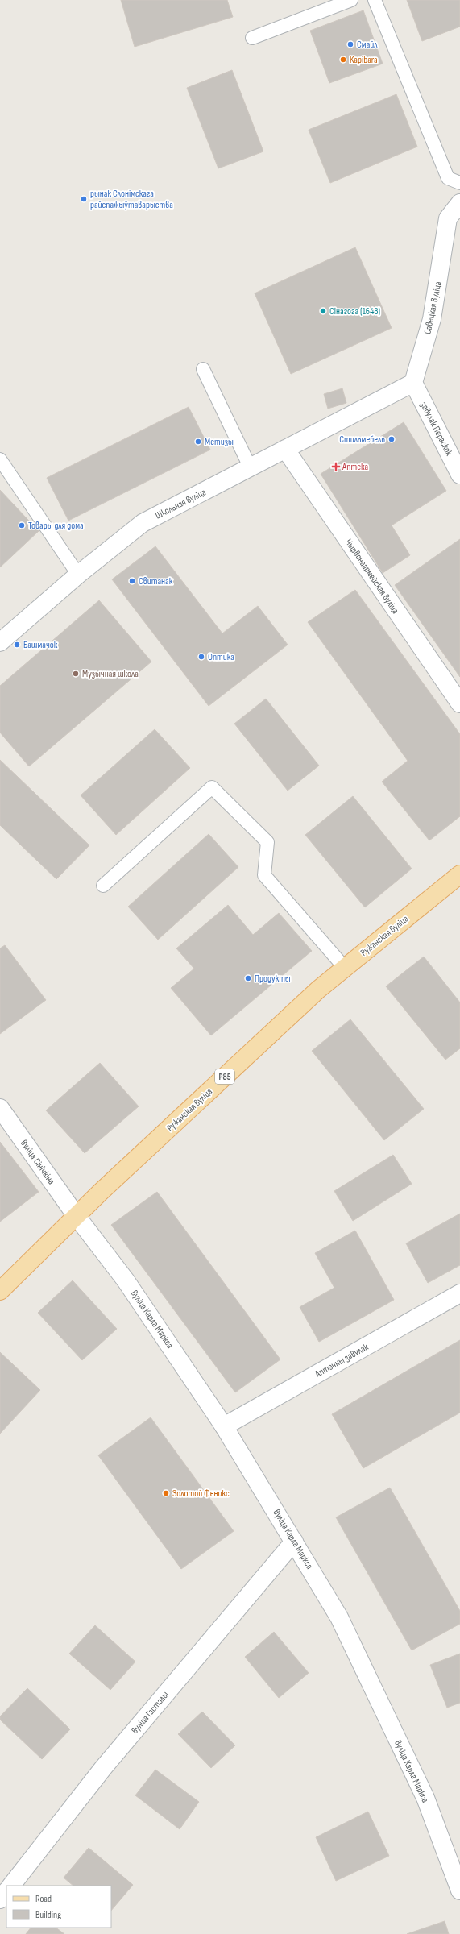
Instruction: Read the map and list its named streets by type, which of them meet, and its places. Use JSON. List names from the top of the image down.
{
  "streets": {
    "main road": ["Ружанская вуліца", "Р85"],
    "street": [
      "Савецкая вуліца",
      "завулак Пераскок",
      "Школьная вуліца",
      "Чырвонаармейская вуліца",
      "вуліца Сінічкіна",
      "вуліца Карла Маркса",
      "Аптэчны завулак",
      "вуліца Гастэлы"
    ]
  },
  "crossings": [
    ["Савецкая вуліца", "завулак Пераскок"],
    ["Савецкая вуліца", "Школьная вуліца"],
    ["завулак Пераскок", "Школьная вуліца"],
    ["Школьная вуліца", "Чырвонаармейская вуліца"],
    ["Ружанская вуліца", "вуліца Сінічкіна"],
    ["Ружанская вуліца", "вуліца Карла Маркса"],
    ["вуліца Сінічкіна", "вуліца Карла Маркса"],
    ["вуліца Карла Маркса", "Аптэчны завулак"],
    ["вуліца Карла Маркса", "вуліца Гастэлы"]
  ],
  "places": {
    "other": [
      "Смайл",
      "Kapibara",
      "рынак Слонімскага райспажыўтаварыства",
      "Сінагога (1648)",
      "Стильмебель",
      "Метизы",
      "Товары для дома",
      "Свитанак",
      "Башмачок",
      "Оптика",
      "Музычная школа",
      "Продукты",
      "Золотой Феникс"
    ],
    "health": ["Аптека"]
  },
  "legend": ["Road", "Building"]
}
